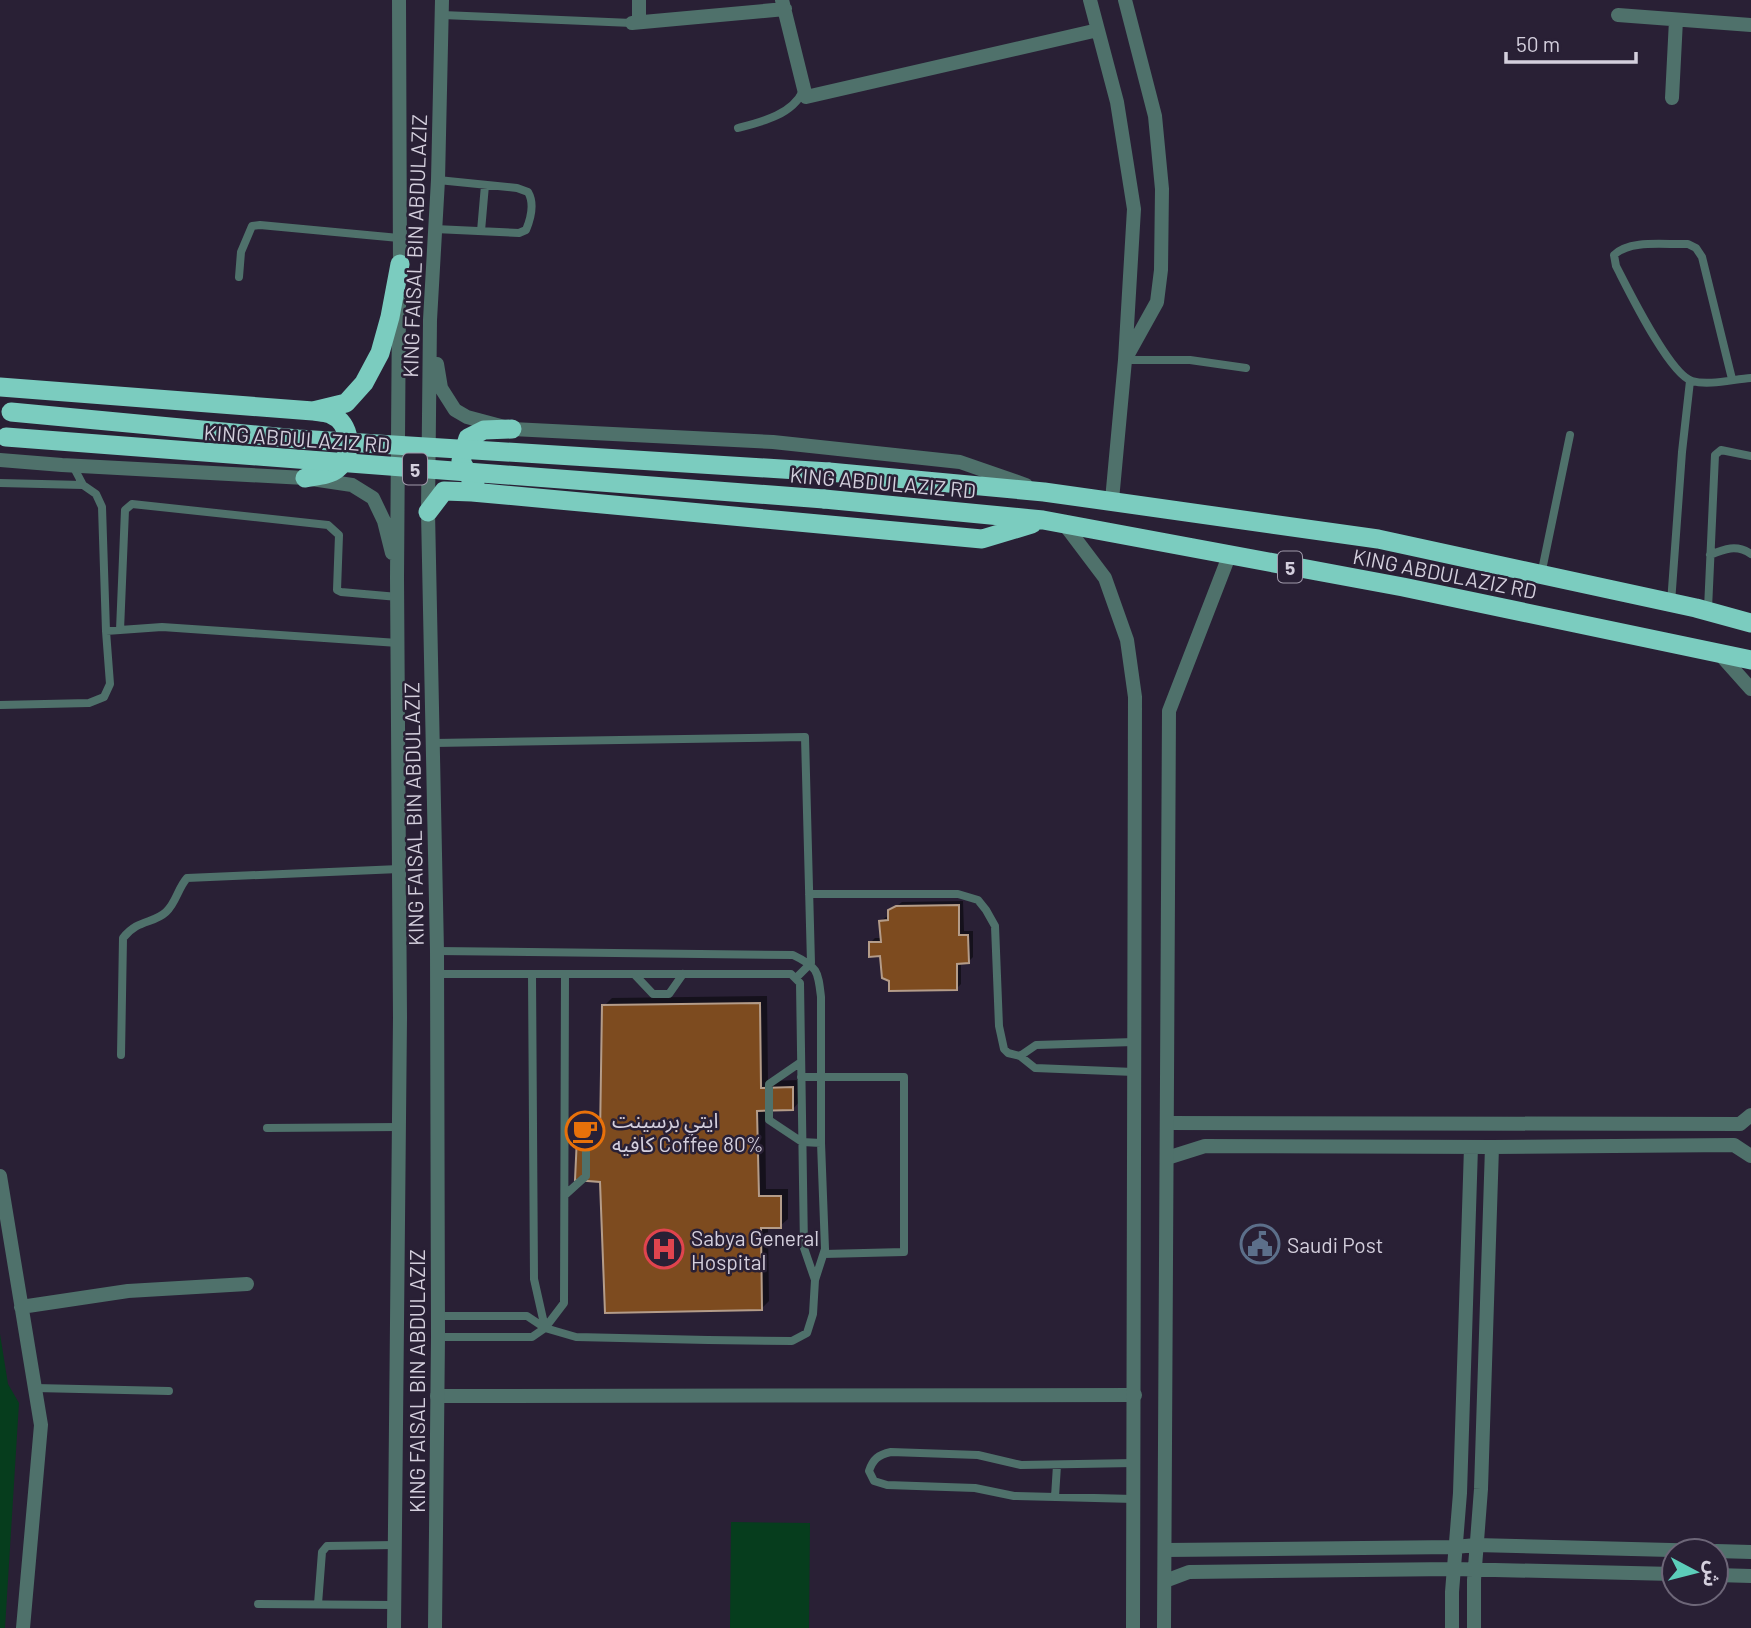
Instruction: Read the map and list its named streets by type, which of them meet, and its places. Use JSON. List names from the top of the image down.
{
  "streets": {
    "highway": ["KING ABDULAZIZ RD", "5"],
    "street": ["KING FAISAL BIN ABDULAZIZ"]
  },
  "places": {
    "cafe": ["ايتي برسينت كافيه Coffee 80%"],
    "public building": ["Saudi Post"],
    "hospital": ["Sabya General Hospital"]
  },
  "scale_bar": "50 m",
  "north": "right"
}
